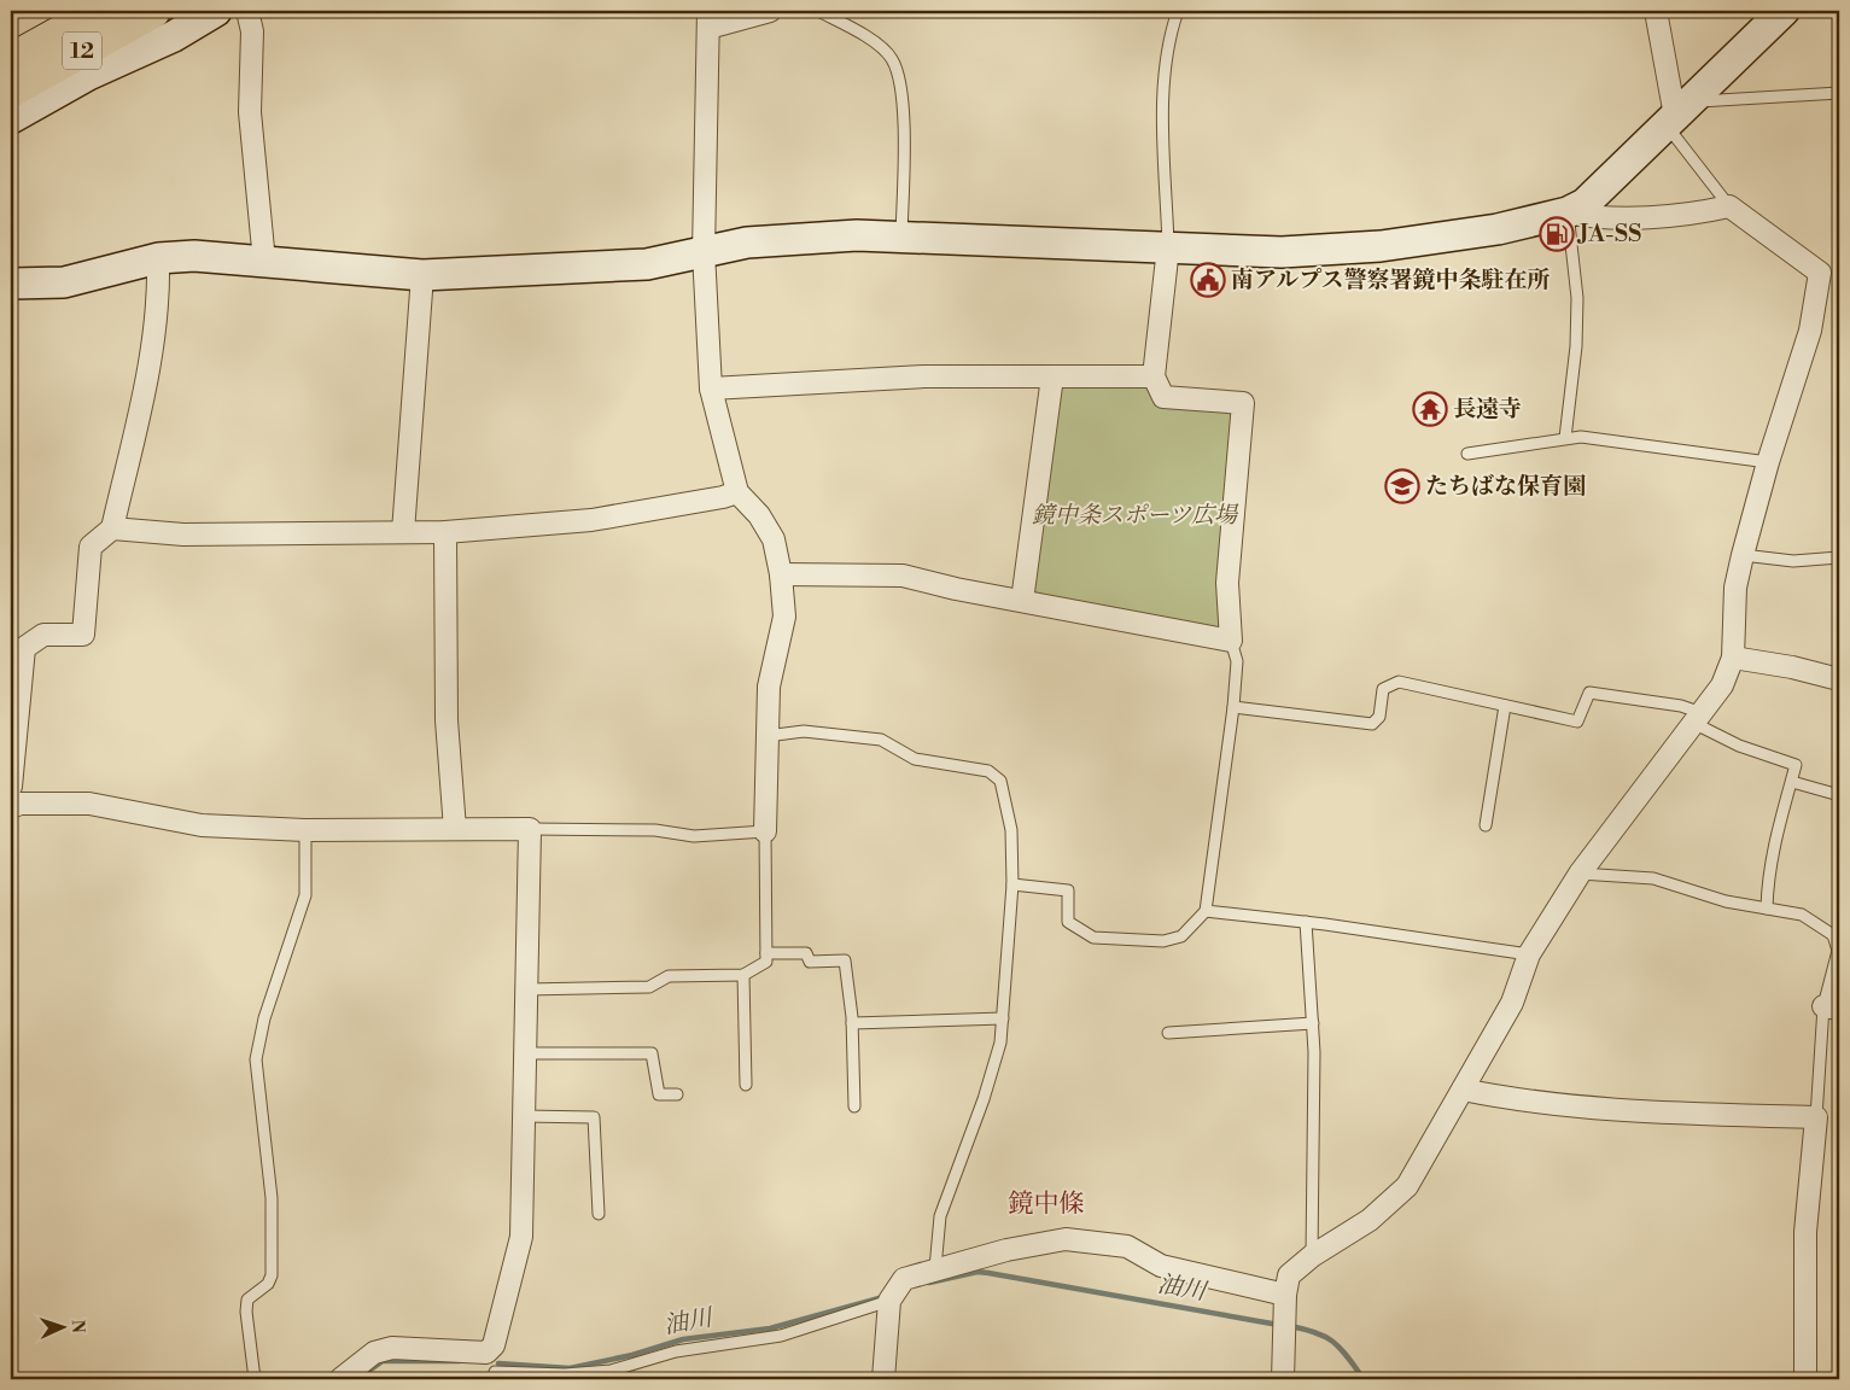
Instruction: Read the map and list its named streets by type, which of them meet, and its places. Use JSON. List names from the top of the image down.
{
  "streets": {
    "highway": ["12"]
  },
  "districts": ["鏡中條"],
  "water": ["油川"],
  "parks": ["鏡中条スポーツ広場"],
  "places": {
    "fuel station": ["JA-SS"],
    "public building": ["南アルプス警察署鏡中条駐在所"],
    "temple": ["長遠寺"],
    "school or university": ["たちばな保育園"]
  },
  "north": "right"
}
